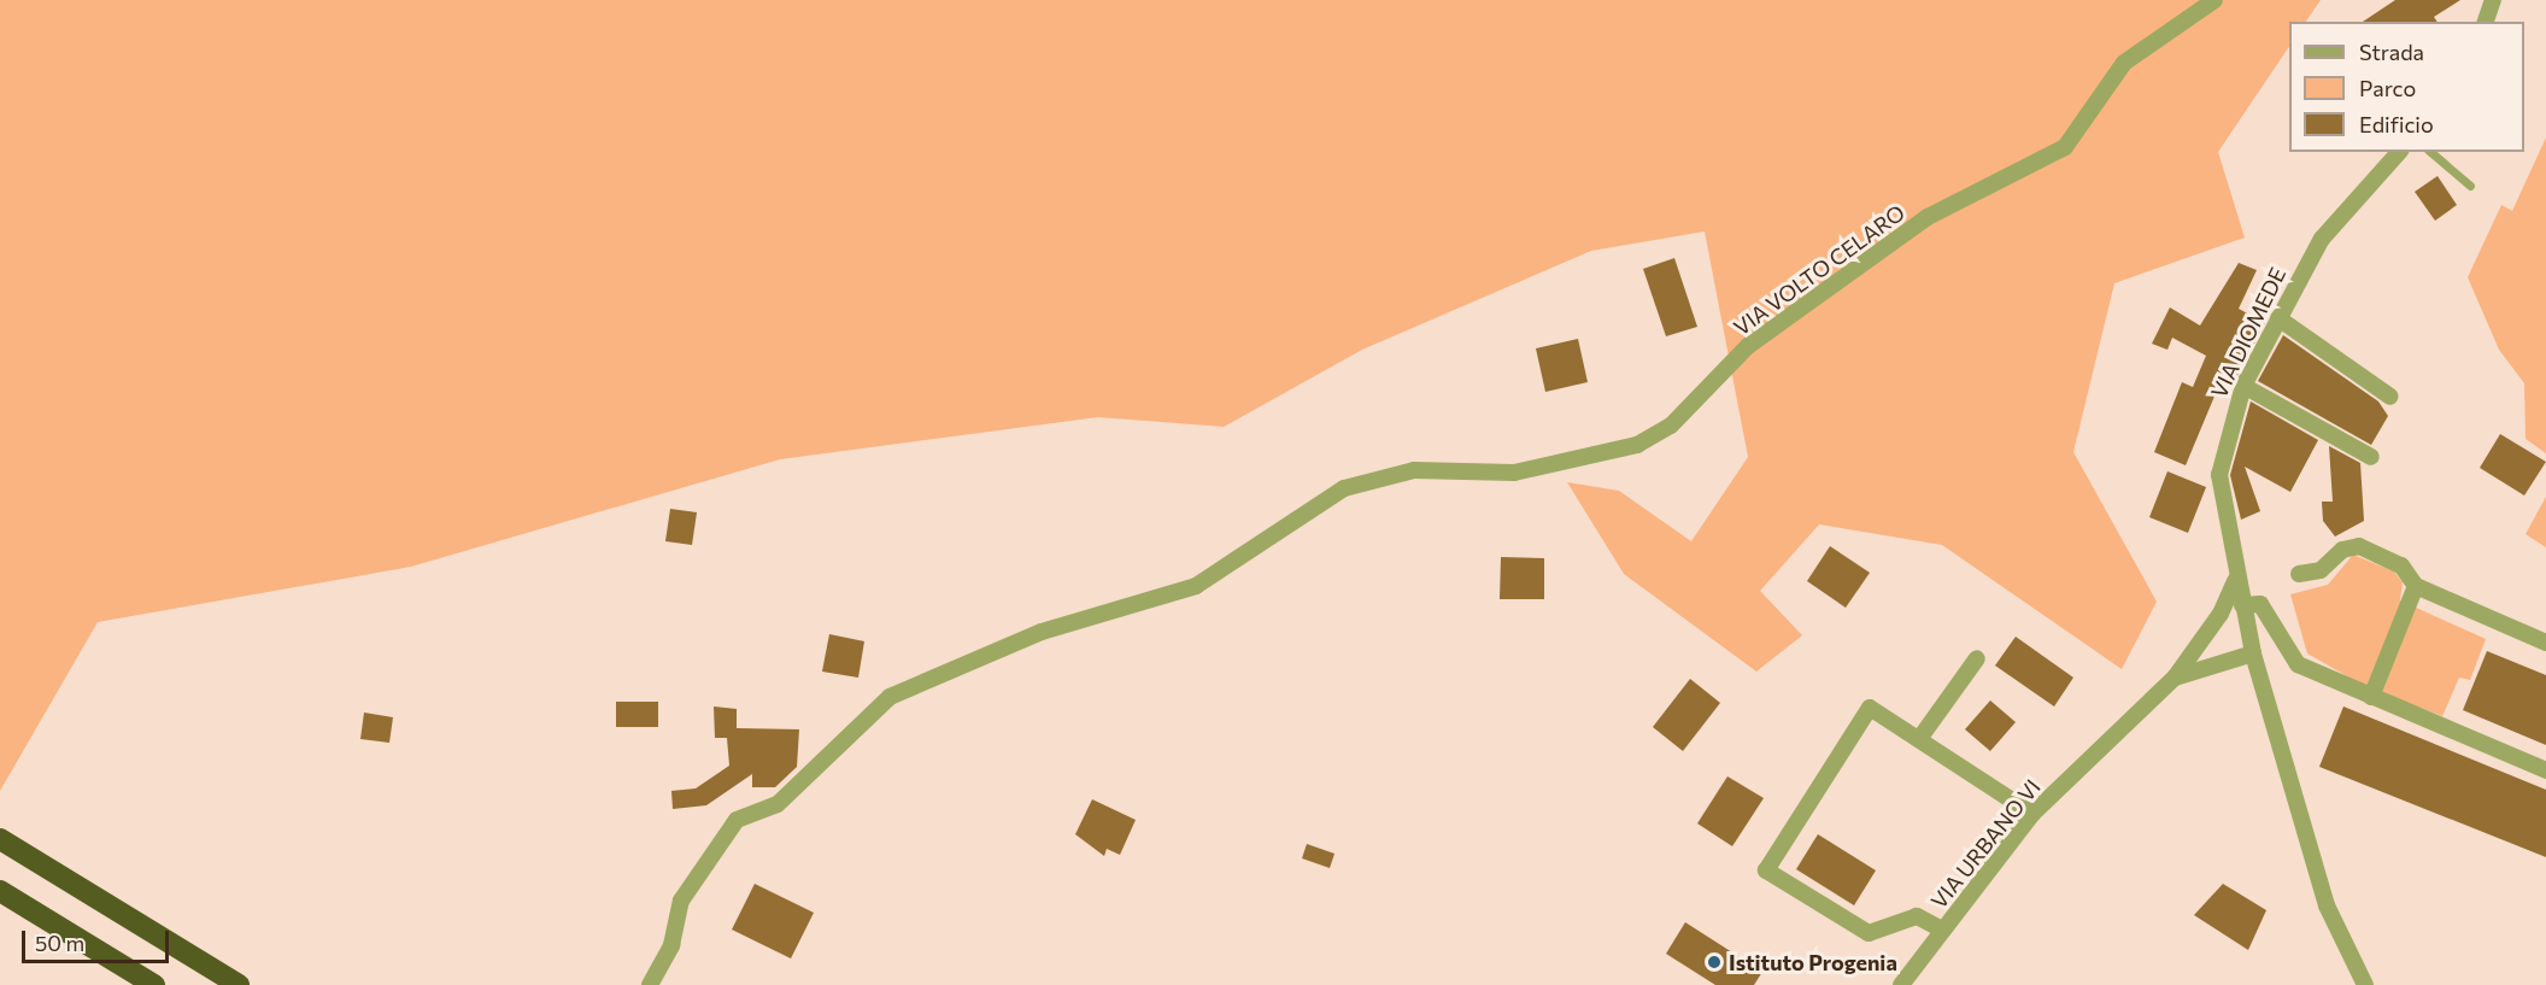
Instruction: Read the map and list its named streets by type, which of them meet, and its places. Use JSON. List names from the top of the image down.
{
  "streets": {
    "street": ["VIA VOLTO CELARO", "VIA DIOMEDE", "VIA URBANO VI"]
  },
  "crossings": [
    ["VIA DIOMEDE", "VIA URBANO VI"]
  ],
  "places": ["Istituto Progenia"],
  "legend": ["Strada", "Parco", "Edificio"],
  "scale_bar": "50 m"
}
